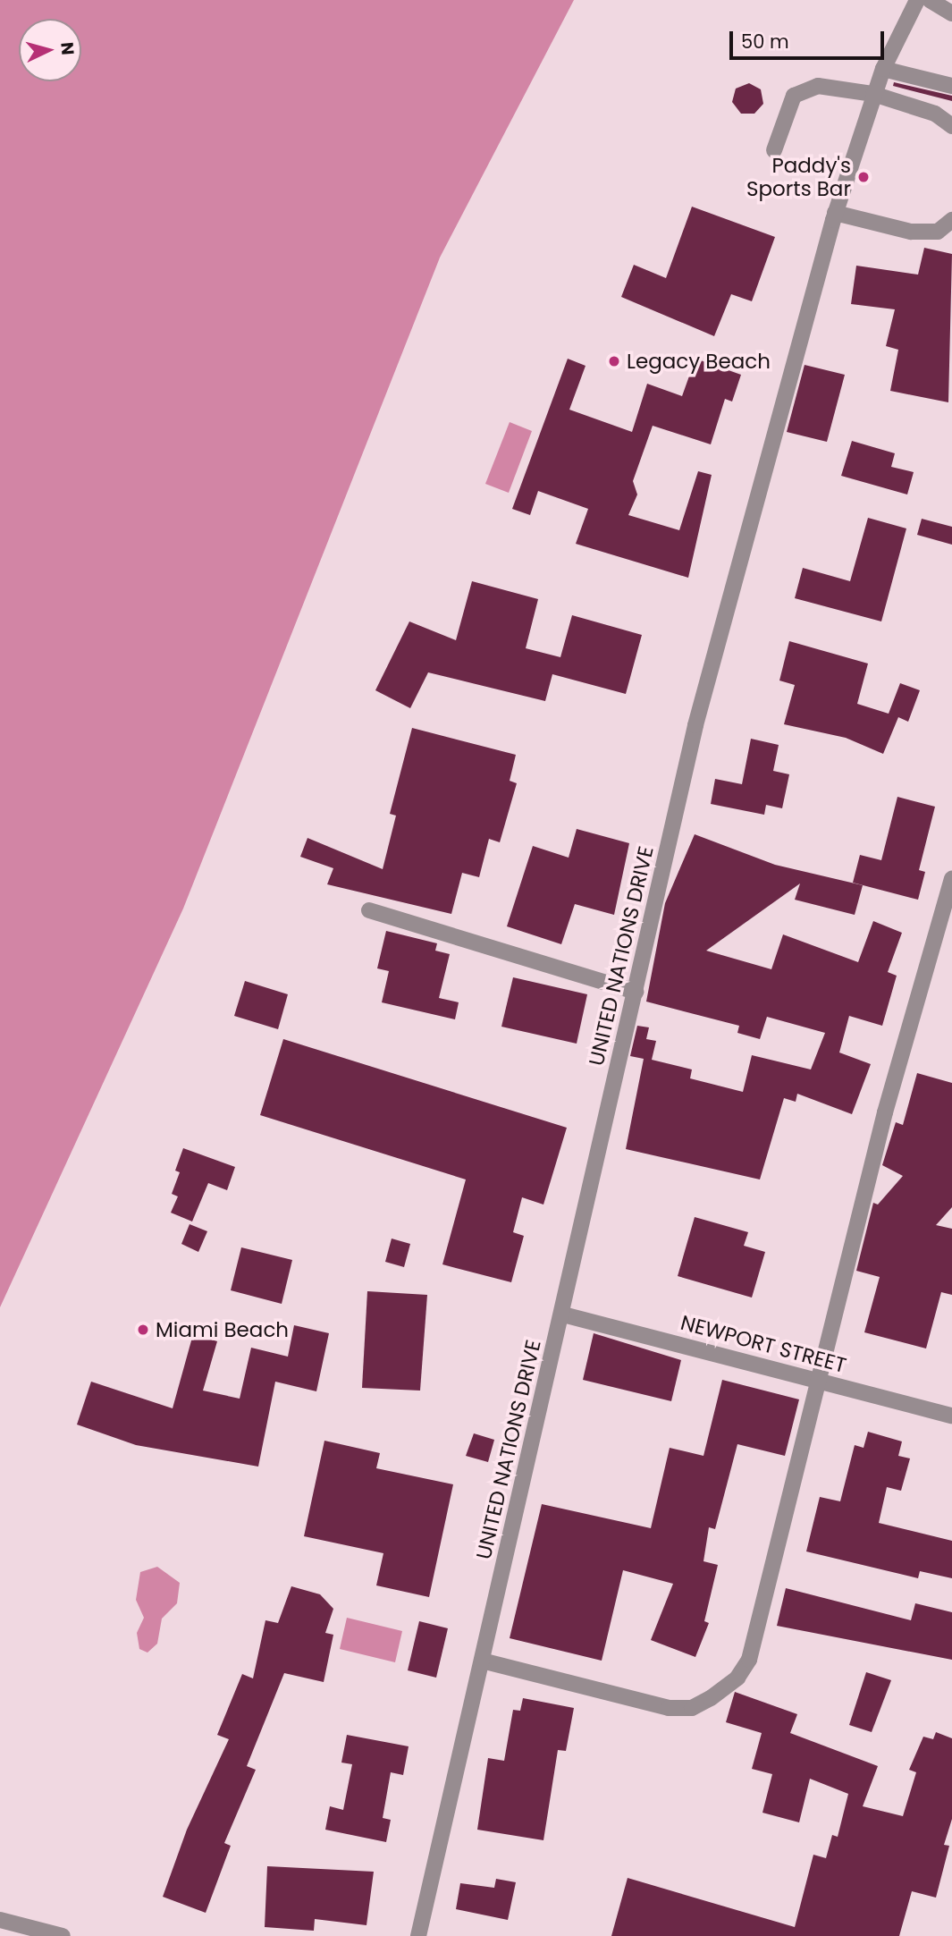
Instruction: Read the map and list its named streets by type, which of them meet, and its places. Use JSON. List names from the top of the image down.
{
  "streets": {
    "street": ["UNITED NATIONS DRIVE", "NEWPORT STREET"]
  },
  "crossings": [
    ["UNITED NATIONS DRIVE", "NEWPORT STREET"]
  ],
  "places": ["Paddy's Sports Bar", "Legacy Beach", "Miami Beach"],
  "scale_bar": "50 m",
  "north": "right"
}
